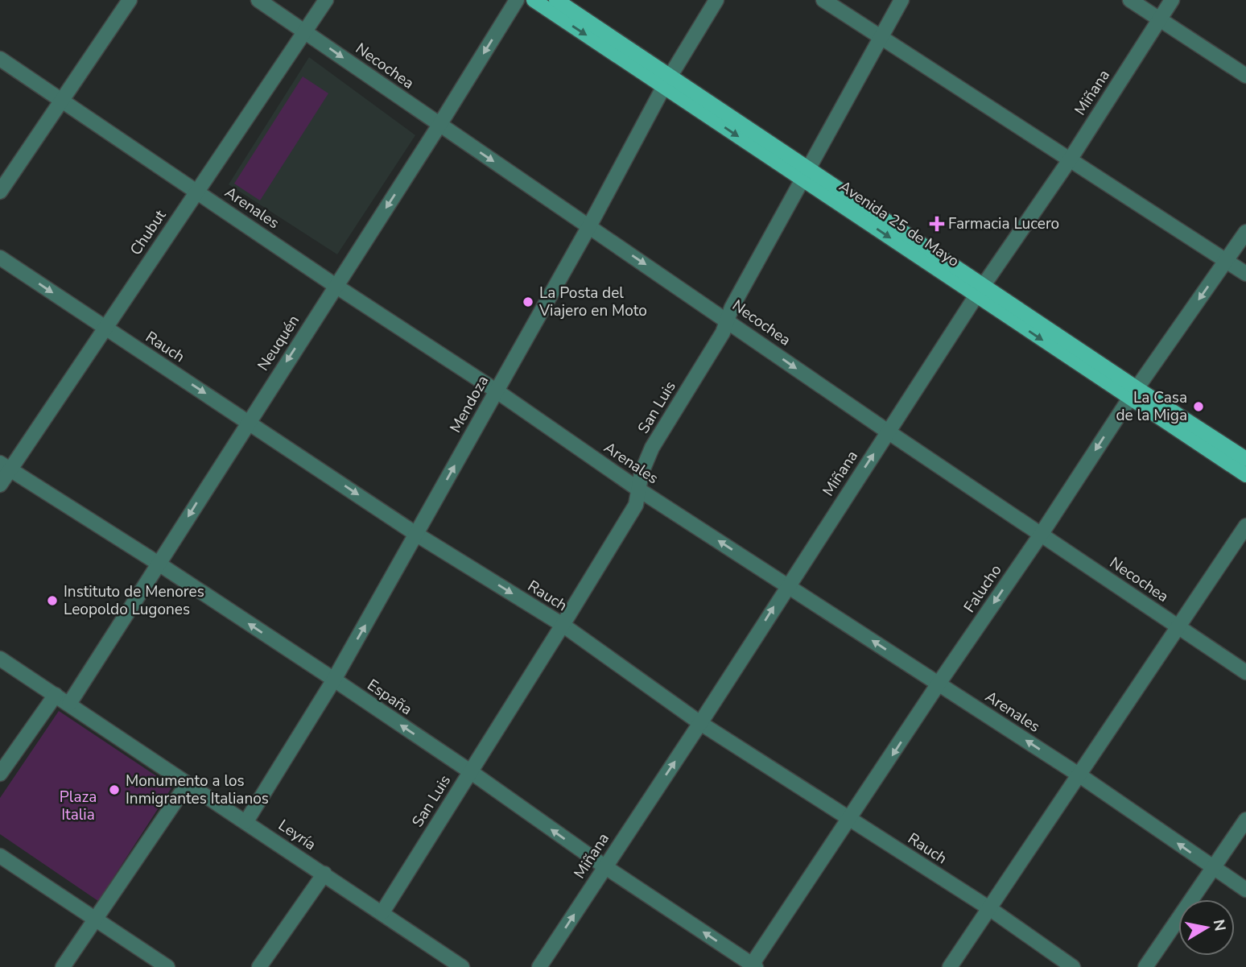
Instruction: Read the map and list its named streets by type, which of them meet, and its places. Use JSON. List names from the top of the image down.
{
  "streets": {
    "main road": ["Avenida 25 de Mayo"],
    "street": [
      "Necochea",
      "Miñana",
      "Arenales",
      "Chubut",
      "Neuquén",
      "Rauch",
      "Mendoza",
      "San Luis",
      "Falucho",
      "España",
      "Leyría"
    ]
  },
  "crossings": [
    ["Necochea", "Miñana"],
    ["Necochea", "Chubut"],
    ["Necochea", "Neuquén"],
    ["Necochea", "Mendoza"],
    ["Necochea", "San Luis"],
    ["Necochea", "Falucho"],
    ["Miñana", "Arenales"],
    ["Miñana", "Avenida 25 de Mayo"],
    ["Miñana", "Rauch"],
    ["Miñana", "España"],
    ["Arenales", "Chubut"],
    ["Arenales", "Neuquén"],
    ["Arenales", "Mendoza"],
    ["Arenales", "San Luis"],
    ["Arenales", "Falucho"],
    ["Avenida 25 de Mayo", "Mendoza"],
    ["Avenida 25 de Mayo", "San Luis"],
    ["Avenida 25 de Mayo", "Falucho"],
    ["Chubut", "Rauch"],
    ["Chubut", "España"],
    ["Neuquén", "Rauch"],
    ["Neuquén", "España"],
    ["Neuquén", "Leyría"],
    ["Rauch", "Mendoza"],
    ["Rauch", "San Luis"],
    ["Rauch", "Falucho"],
    ["Mendoza", "España"],
    ["Mendoza", "Leyría"],
    ["San Luis", "España"],
    ["San Luis", "Leyría"],
    ["Falucho", "España"]
  ],
  "one_way": [
    "Necochea",
    "Miñana",
    "Arenales",
    "Neuquén",
    "Rauch",
    "Falucho",
    "España"
  ],
  "parks": ["Plaza Italia"],
  "places": {
    "health": ["Farmacia Lucero"],
    "other": [
      "La Posta del Viajero en Moto",
      "La Casa de la Miga",
      "Instituto de Menores Leopoldo Lugones",
      "Monumento a los Inmigrantes Italianos"
    ]
  },
  "north": "right"
}
